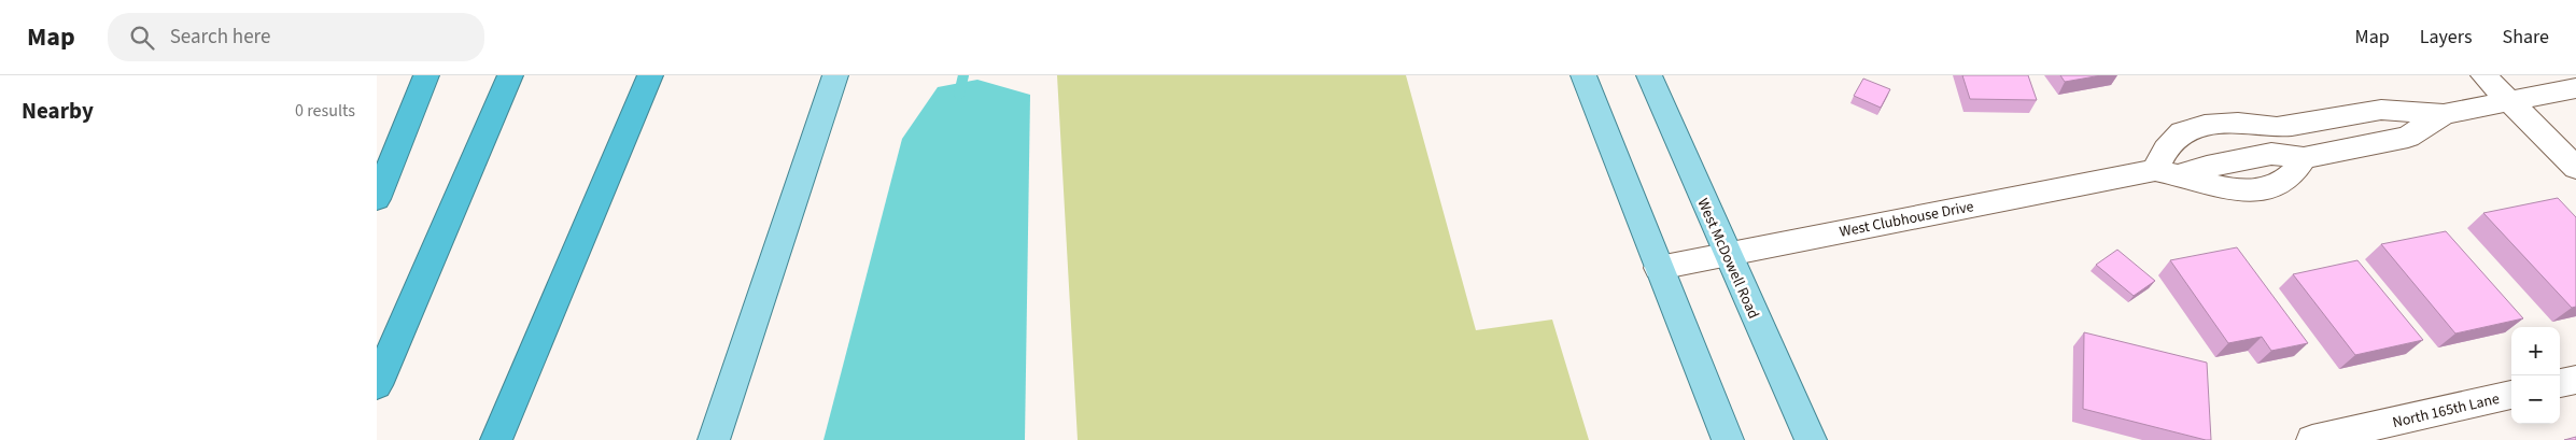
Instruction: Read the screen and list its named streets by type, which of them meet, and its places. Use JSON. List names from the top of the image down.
{
  "streets": {
    "main road": ["West McDowell Road"],
    "street": ["West Clubhouse Drive", "North 165th Lane"]
  },
  "crossings": [
    ["West Clubhouse Drive", "West McDowell Road"]
  ],
  "page": {
    "header": "Map",
    "search": "Search here",
    "nav": ["Map", "Layers", "Share"],
    "heading": ["Nearby", "0 results"],
    "map_buttons": ["+", "−"]
  }
}
